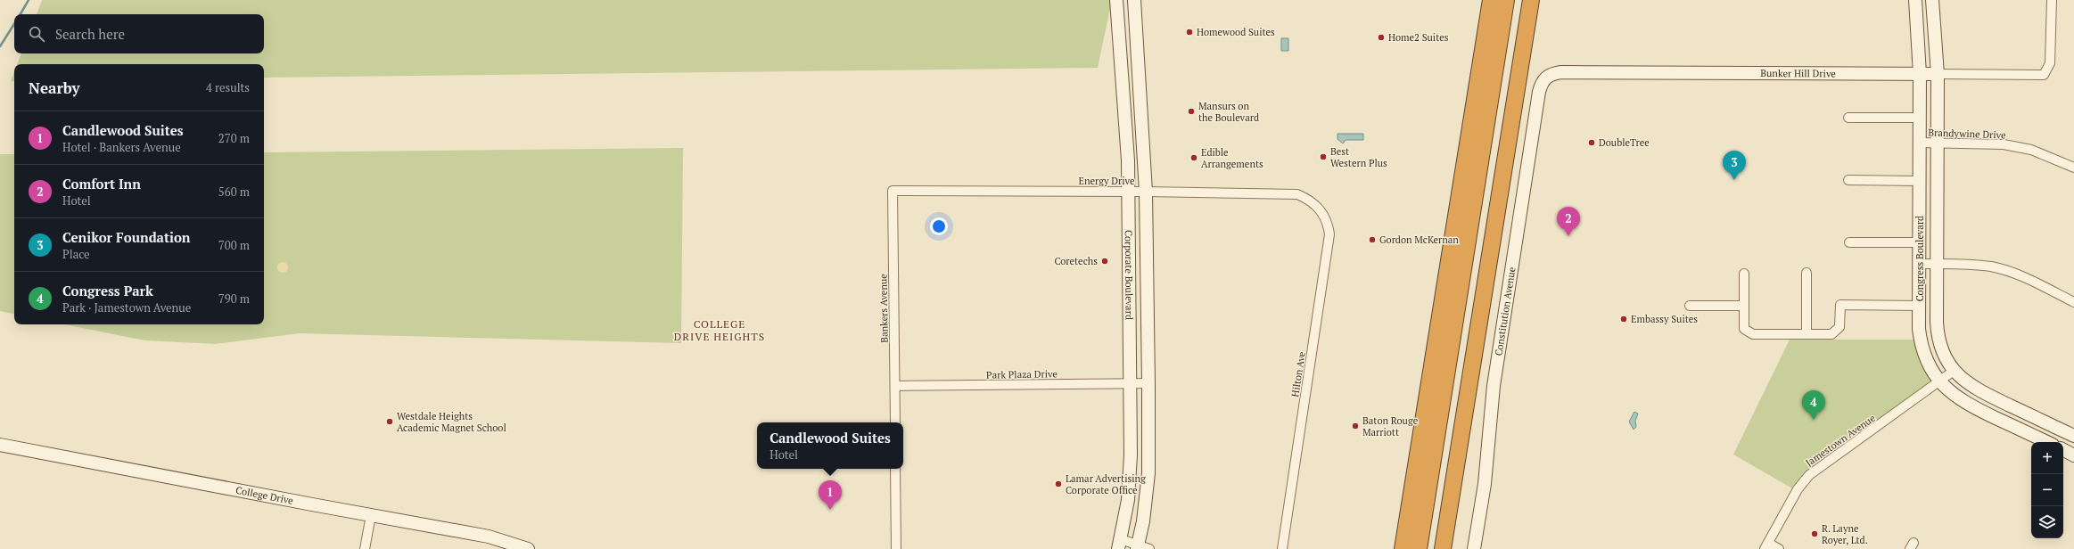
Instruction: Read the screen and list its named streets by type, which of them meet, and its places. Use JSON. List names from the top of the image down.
{
  "streets": {
    "street": [
      "Bunker Hill Drive",
      "Brandywine Drive",
      "Energy Drive",
      "Congress Boulevard",
      "Corporate Boulevard",
      "Bankers Avenue",
      "Constitution Avenue",
      "Park Plaza Drive",
      "Hilton Ave",
      "Jamestown Avenue",
      "College Drive"
    ]
  },
  "crossings": [
    ["Bunker Hill Drive", "Congress Boulevard"],
    ["Bunker Hill Drive", "Constitution Avenue"],
    ["Brandywine Drive", "Congress Boulevard"],
    ["Energy Drive", "Corporate Boulevard"],
    ["Energy Drive", "Bankers Avenue"],
    ["Energy Drive", "Hilton Ave"],
    ["Congress Boulevard", "Jamestown Avenue"],
    ["Corporate Boulevard", "Park Plaza Drive"],
    ["Bankers Avenue", "Park Plaza Drive"]
  ],
  "districts": ["COLLEGE DRIVE HEIGHTS"],
  "places": [
    "Homewood Suites",
    "Home2 Suites",
    "Mansurs on the Boulevard",
    "DoubleTree",
    "Best Western Plus",
    "Edible Arrangements",
    "Gordon McKernan",
    "Coretechs",
    "Embassy Suites",
    "Westdale Heights Academic Magnet School",
    "Baton Rouge Marriott",
    "Lamar Advertising Corporate Office",
    "R. Layne Royer, Ltd."
  ],
  "page": {
    "search": "Search here",
    "heading": ["Nearby", "4 results"],
    "list": [
      {
        "mark": "1",
        "name": "Candlewood Suites",
        "note": "Hotel · Bankers Avenue",
        "value": "270 m"
      },
      {
        "mark": "2",
        "name": "Comfort Inn",
        "note": "Hotel",
        "value": "560 m"
      },
      {
        "mark": "3",
        "name": "Cenikor Foundation",
        "note": "Place",
        "value": "700 m"
      },
      {
        "mark": "4",
        "name": "Congress Park",
        "note": "Park · Jamestown Avenue",
        "value": "790 m"
      }
    ],
    "pins": [
      "3",
      "2",
      "4",
      "1"
    ],
    "popup": ["Candlewood Suites", "Hotel"],
    "map_buttons": ["+", "−"]
  }
}
